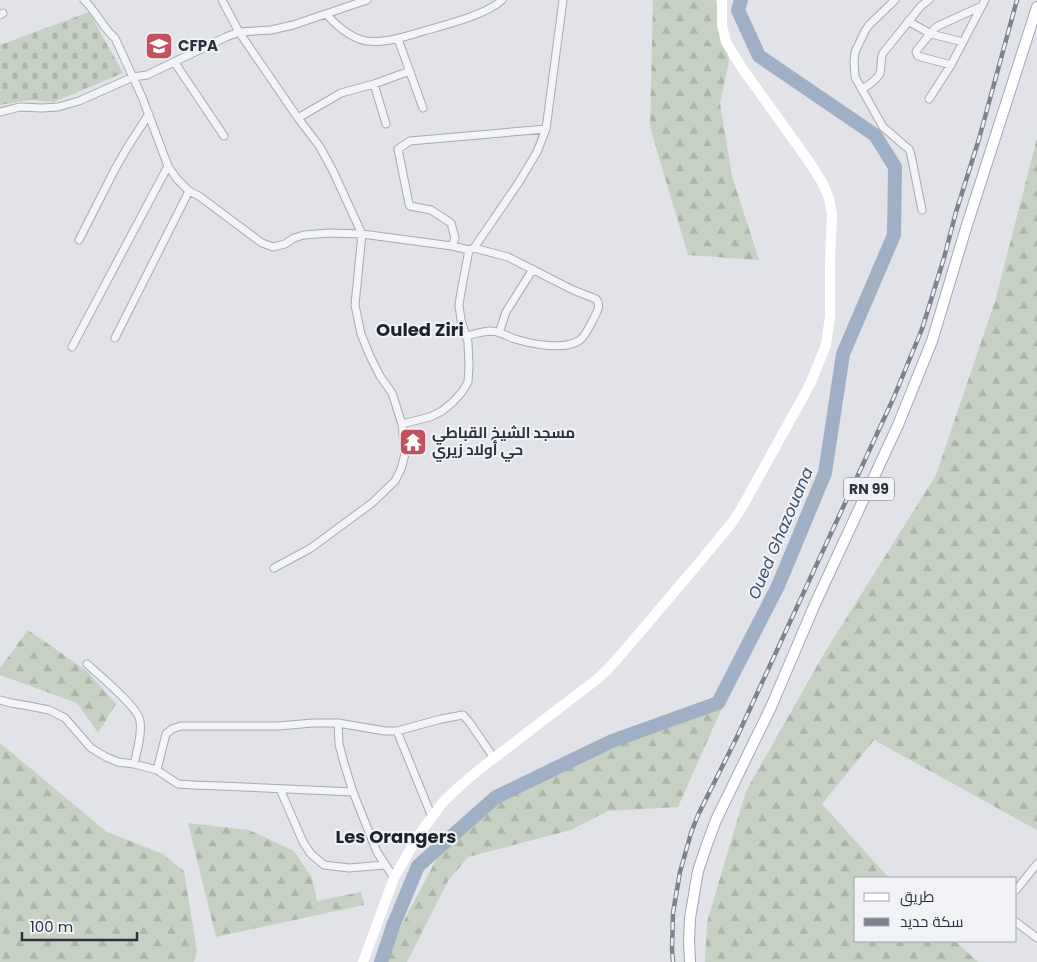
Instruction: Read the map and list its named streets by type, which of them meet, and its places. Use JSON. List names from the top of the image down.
{
  "streets": {
    "main road": ["RN 99"]
  },
  "districts": ["Ouled Ziri", "Les Orangers"],
  "water": ["Oued Ghazouana"],
  "places": {
    "school or university": ["CFPA"],
    "temple": ["مسجد الشيخ القباطي حي أولاد زيري"]
  },
  "legend": ["طريق", "سكة حديد"],
  "scale_bar": "100 m"
}
